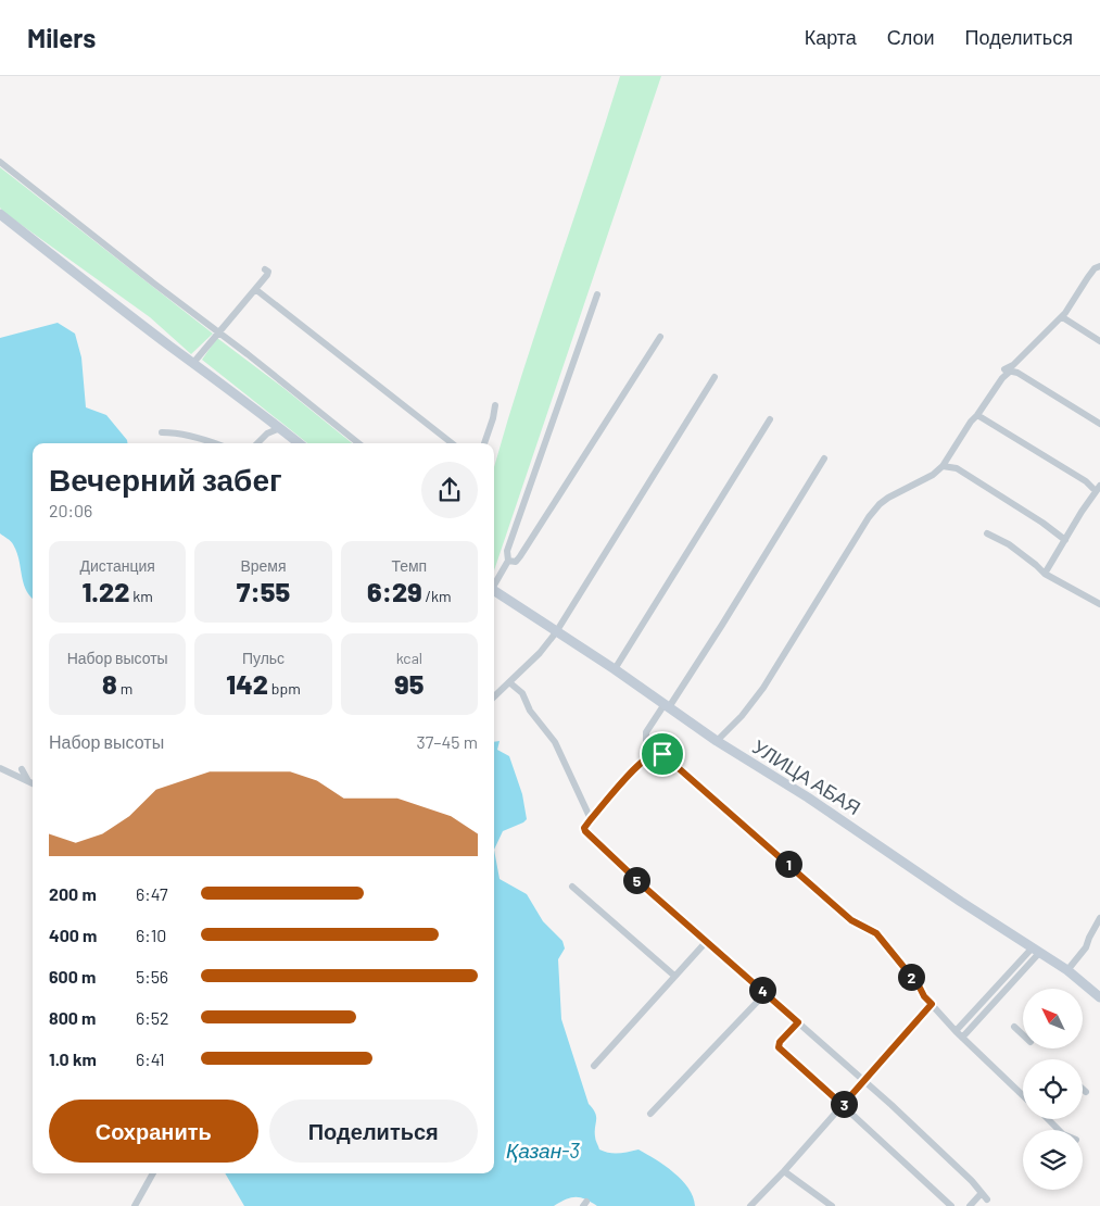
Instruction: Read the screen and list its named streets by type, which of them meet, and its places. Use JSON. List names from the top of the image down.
{
  "streets": {
    "main road": ["УЛИЦА АБАЯ"]
  },
  "water": ["Қазан-3"],
  "north": "top left",
  "page": {
    "header": "Milers",
    "nav": ["Карта", "Слои", "Поделиться"],
    "heading": ["Вечерний забег", "20:06"],
    "stats": [
      ["Дистанция", "1.22 km"],
      ["Время", "7:55"],
      ["Темп", "6:29 /km"],
      ["Набор высоты", "8 m"],
      ["Пульс", "142 bpm"],
      ["kcal", "95"]
    ],
    "chart": ["Набор высоты", "37–45 m"],
    "pins": [
      "1",
      "5",
      "2",
      "4",
      "3"
    ],
    "list": [
      {
        "name": "200 m",
        "note": "6:47"
      },
      {
        "name": "400 m",
        "note": "6:10"
      },
      {
        "name": "600 m",
        "note": "5:56"
      },
      {
        "name": "800 m",
        "note": "6:52"
      },
      {
        "name": "1.0 km",
        "note": "6:41"
      }
    ],
    "buttons": ["Сохранить", "Поделиться"]
  }
}
